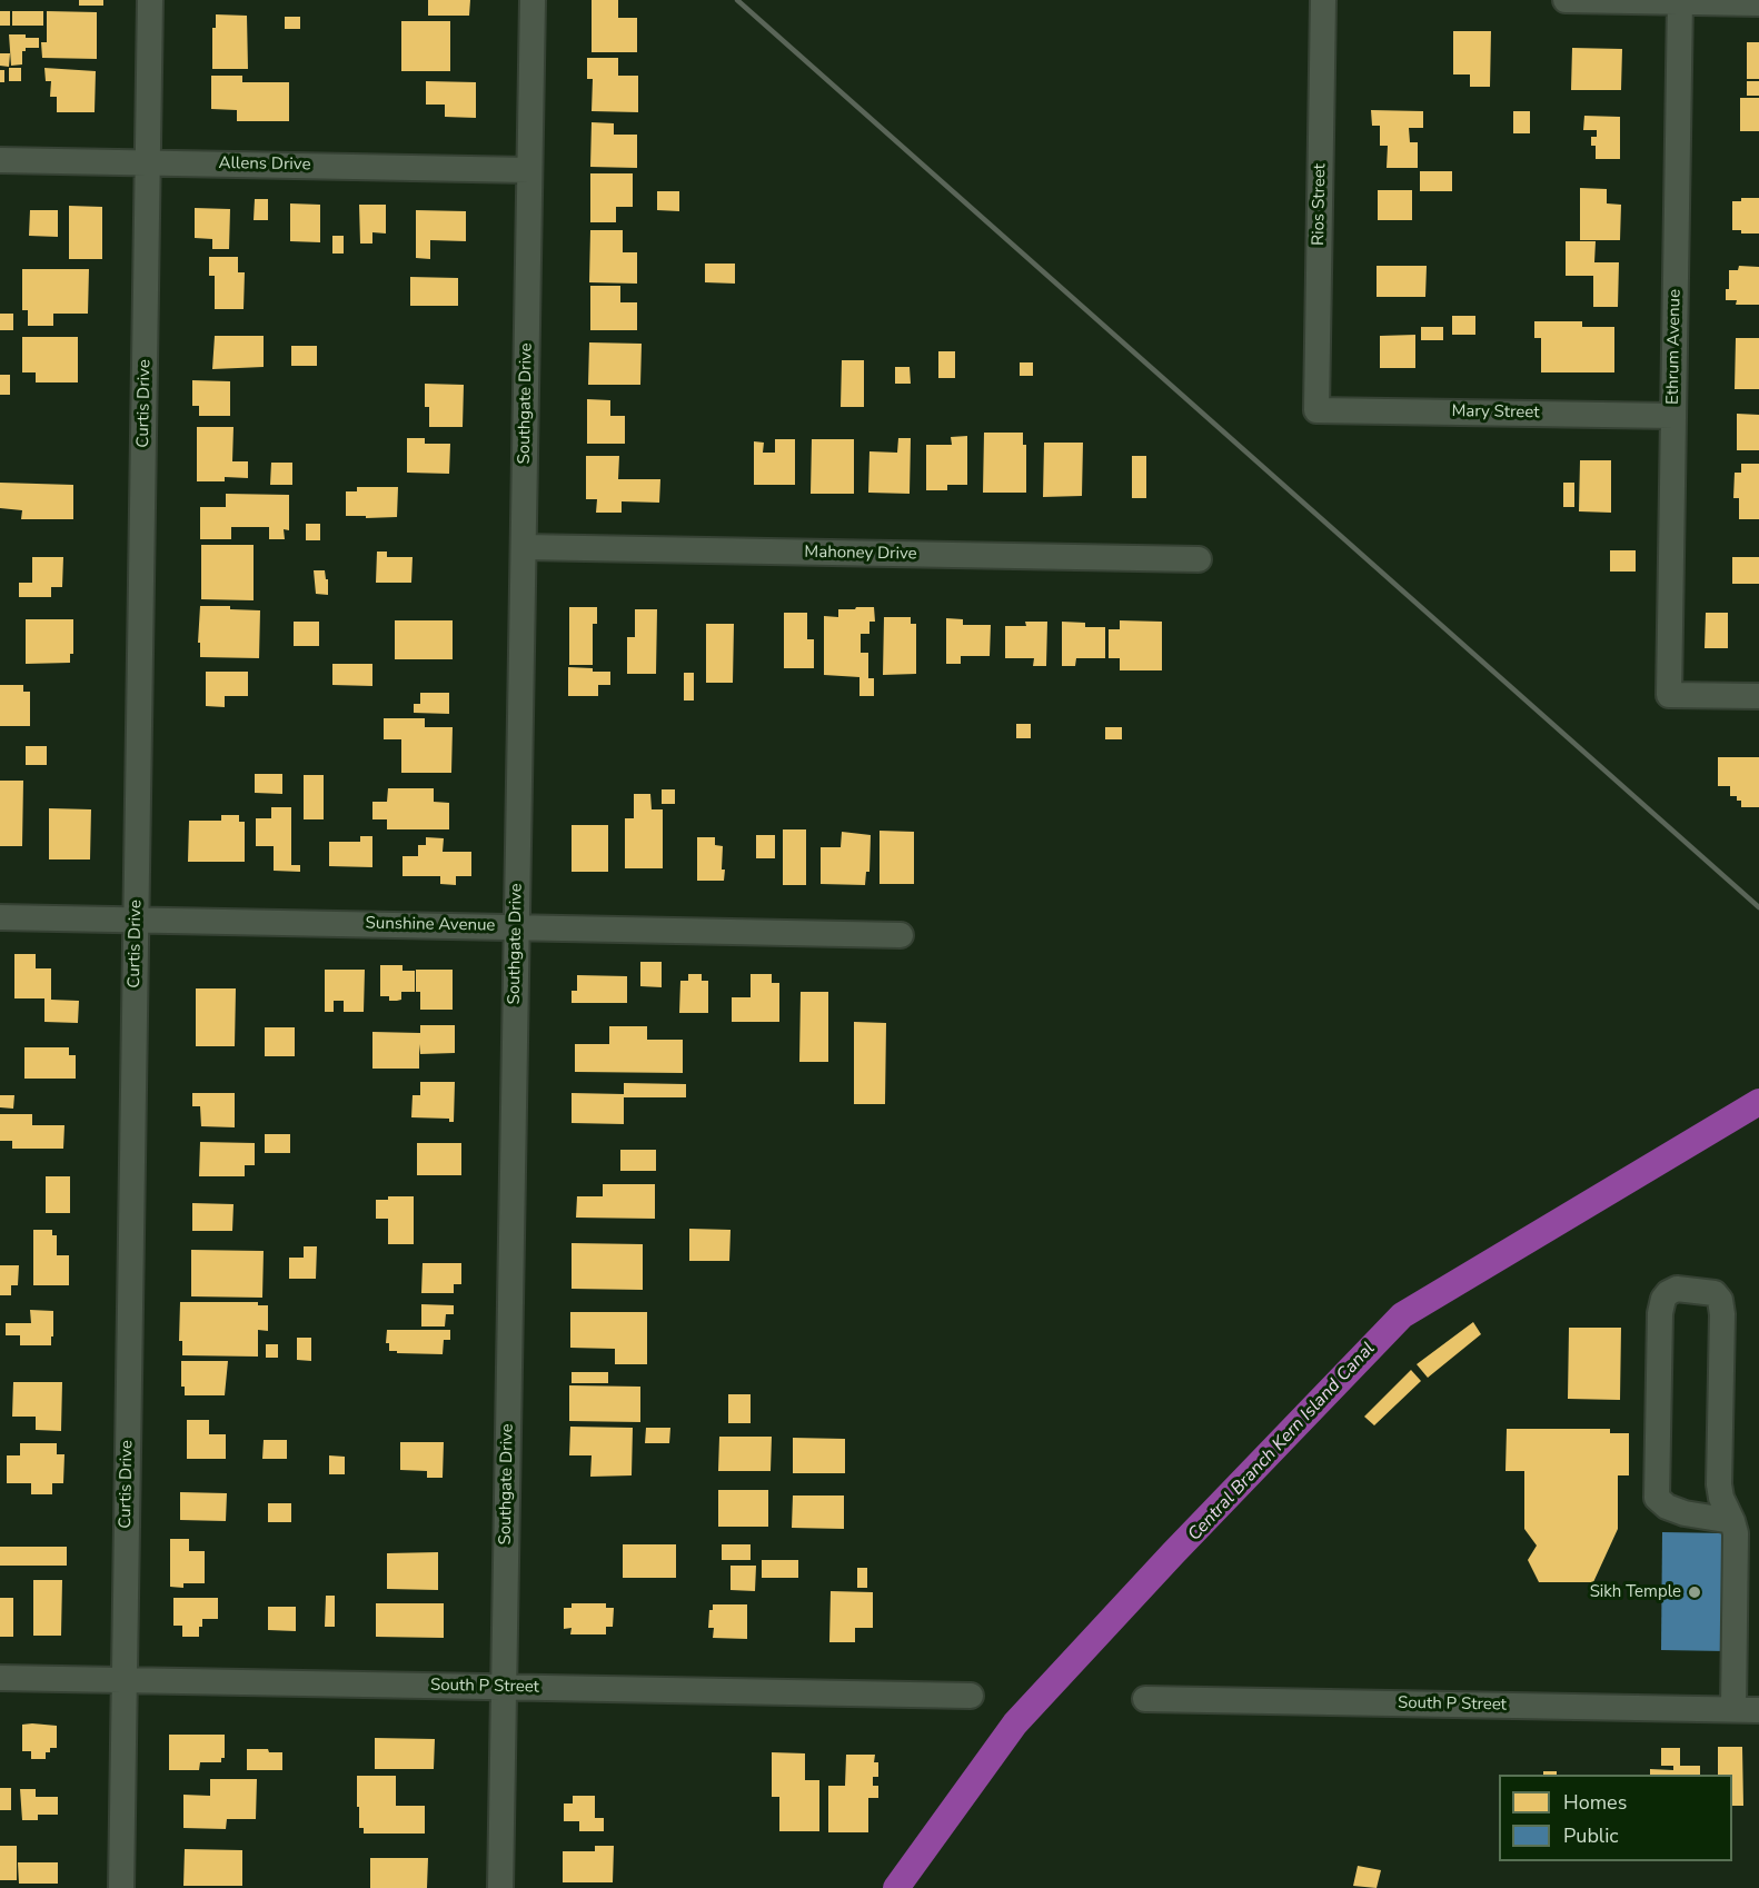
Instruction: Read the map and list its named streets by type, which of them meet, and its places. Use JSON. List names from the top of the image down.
{
  "streets": {
    "street": [
      "Allens Drive",
      "Rios Street",
      "Ethrum Avenue",
      "Curtis Drive",
      "Southgate Drive",
      "Mary Street",
      "Mahoney Drive",
      "Sunshine Avenue",
      "South P Street"
    ]
  },
  "crossings": [
    ["Allens Drive", "Curtis Drive"],
    ["Allens Drive", "Southgate Drive"],
    ["Rios Street", "Mary Street"],
    ["Ethrum Avenue", "Mary Street"],
    ["Curtis Drive", "Sunshine Avenue"],
    ["Curtis Drive", "South P Street"],
    ["Southgate Drive", "Mahoney Drive"],
    ["Southgate Drive", "Sunshine Avenue"],
    ["Southgate Drive", "South P Street"]
  ],
  "water": ["Central Branch Kern Island Canal"],
  "places": ["Sikh Temple"],
  "legend": ["Homes", "Public"]
}
